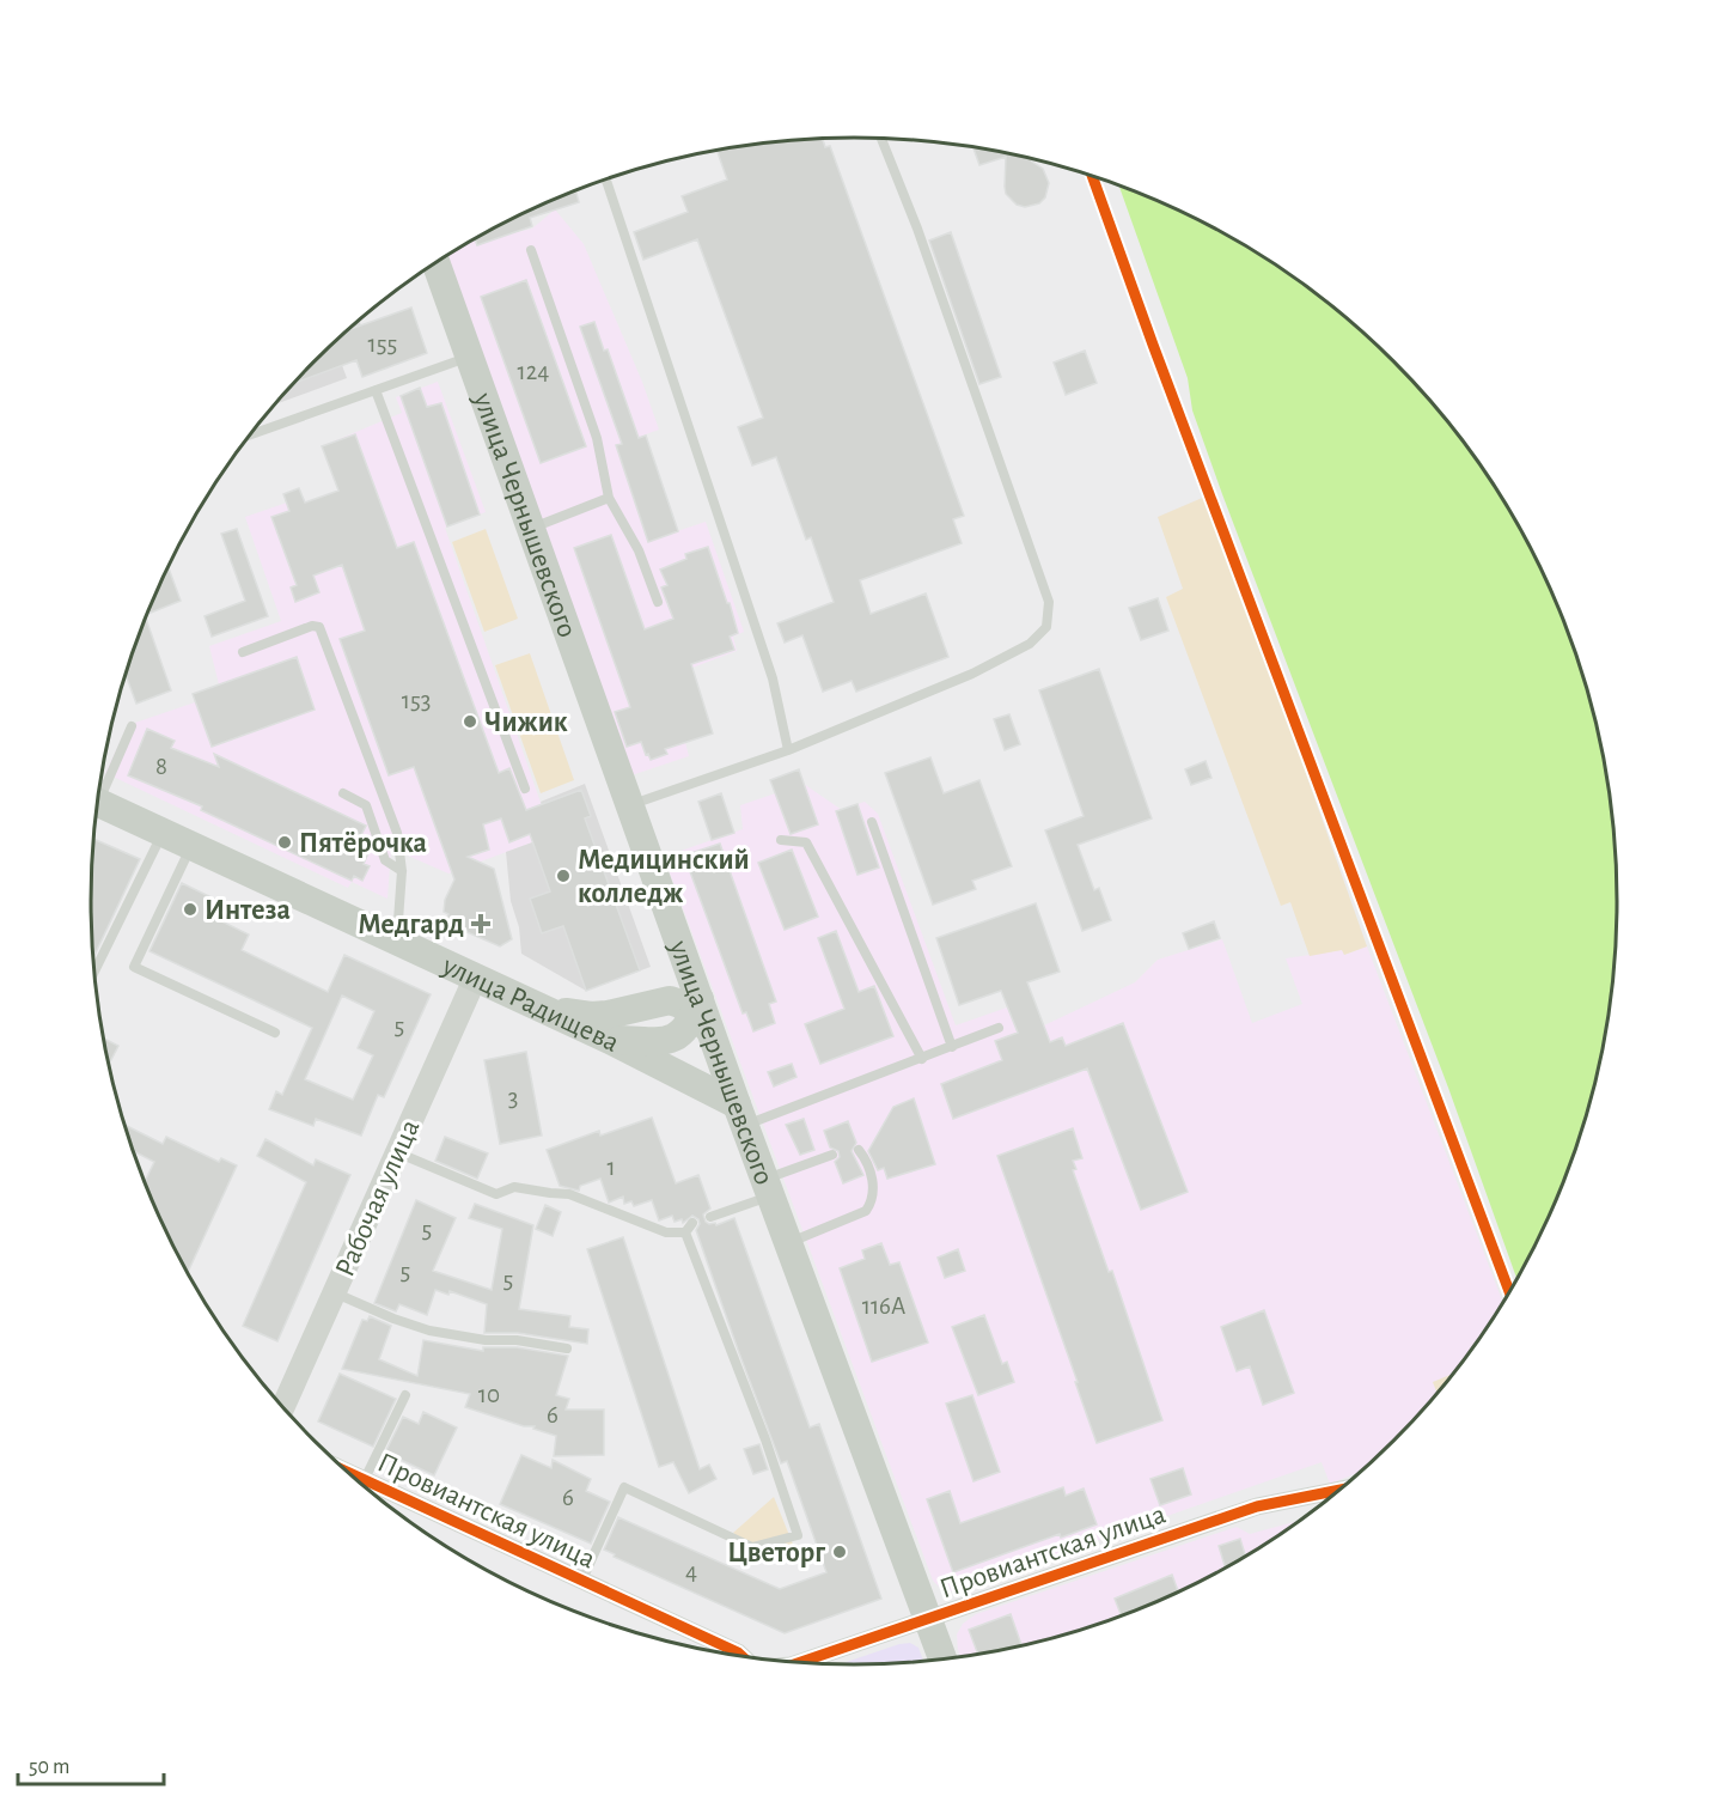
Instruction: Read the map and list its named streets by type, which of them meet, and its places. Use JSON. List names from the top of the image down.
{
  "streets": {
    "main road": ["улица Чернышевского", "улица Радищева"],
    "street": ["Рабочая улица", "Провиантская улица"]
  },
  "crossings": [
    ["улица Чернышевского", "улица Радищева"],
    ["улица Чернышевского", "Провиантская улица"],
    ["улица Радищева", "Рабочая улица"]
  ],
  "places": {
    "other": [
      "Чижик",
      "Пятёрочка",
      "Медицинский колледж",
      "Интеза",
      "Цветорг"
    ],
    "health": ["Медгард"]
  },
  "house_numbers": [
    "155",
    "124",
    "153",
    "8",
    "5",
    "3",
    "1",
    "5",
    "5",
    "5",
    "116А",
    "10",
    "6",
    "6",
    "4"
  ],
  "scale_bar": "50 m"
}
